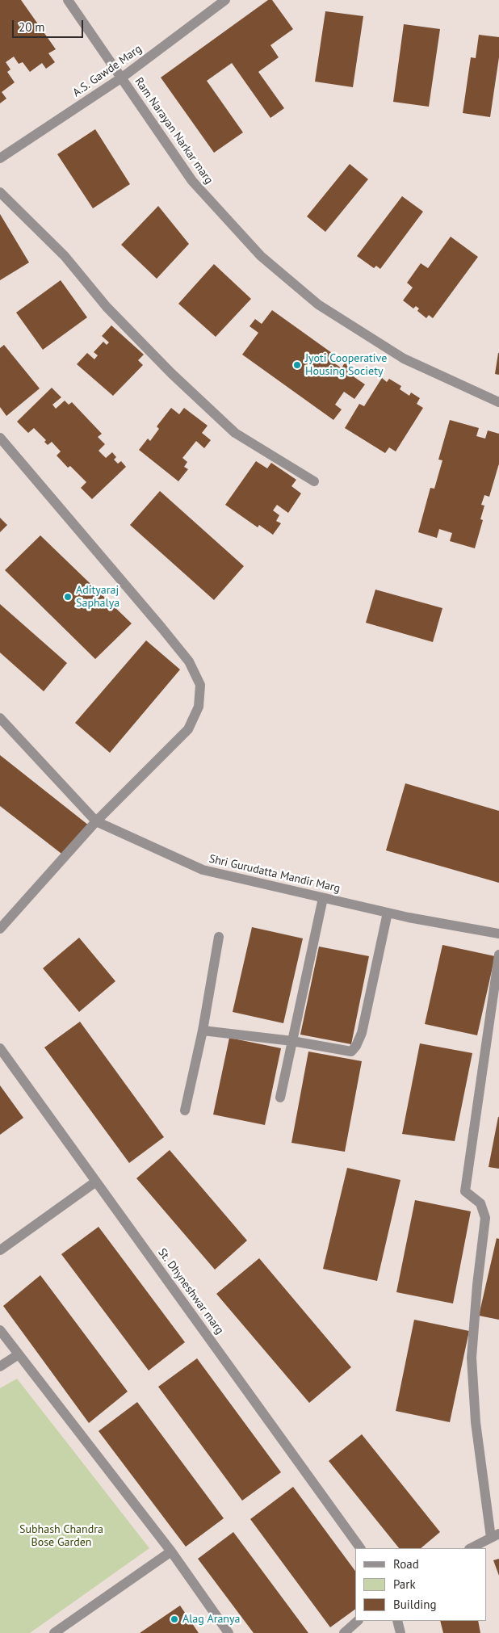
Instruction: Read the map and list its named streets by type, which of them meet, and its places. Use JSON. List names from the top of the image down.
{
  "streets": {
    "street": [
      "A.S. Gawde Marg",
      "Ram Narayan Narkar marg",
      "Shri Gurudatta Mandir Marg",
      "St. Dhyneshwar marg"
    ]
  },
  "crossings": [
    ["A.S. Gawde Marg", "Ram Narayan Narkar marg"]
  ],
  "parks": ["Subhash Chandra Bose Garden"],
  "places": ["Jyoti Cooperative Housing Society", "Adityaraj Saphalya", "Alag Aranya"],
  "legend": ["Road", "Park", "Building"],
  "scale_bar": "20 m"
}
